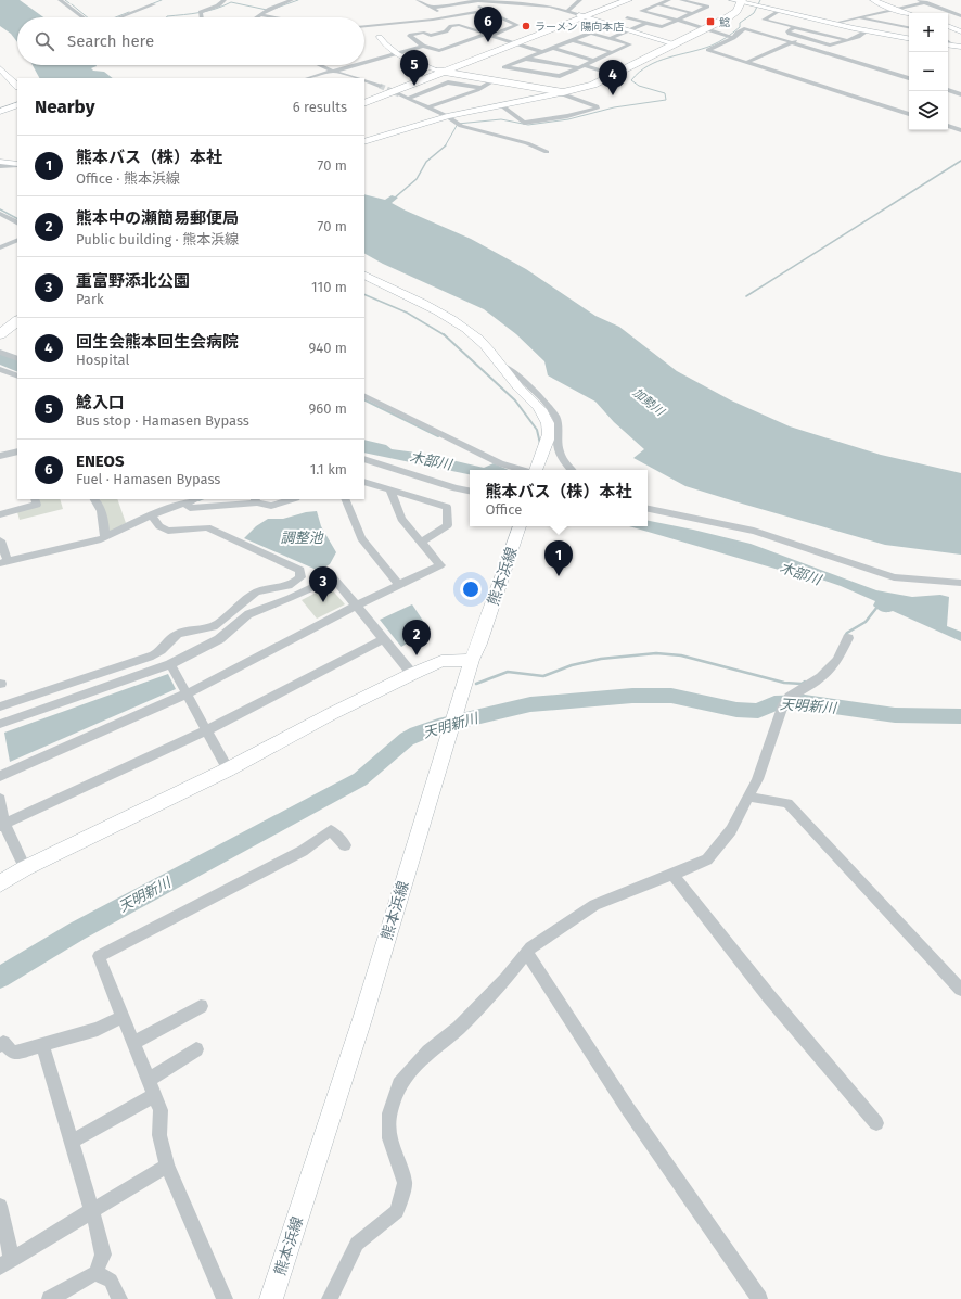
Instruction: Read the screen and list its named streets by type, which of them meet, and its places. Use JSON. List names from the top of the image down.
{
  "streets": {
    "street": ["熊本浜線"]
  },
  "water": [
    "加勢川",
    "木部川",
    "調整池",
    "天明新川"
  ],
  "places": {
    "transit": ["鯰"],
    "other": ["ラーメン 陽向本店"]
  },
  "page": {
    "pins": [
      "6",
      "5",
      "4",
      "1",
      "3",
      "2"
    ],
    "map_buttons": ["+", "−"],
    "search": "Search here",
    "heading": ["Nearby", "6 results"],
    "list": [
      {
        "mark": "1",
        "name": "熊本バス（株）本社",
        "note": "Office · 熊本浜線",
        "value": "70 m"
      },
      {
        "mark": "2",
        "name": "熊本中の瀬簡易郵便局",
        "note": "Public building · 熊本浜線",
        "value": "70 m"
      },
      {
        "mark": "3",
        "name": "重富野添北公園",
        "note": "Park",
        "value": "110 m"
      },
      {
        "mark": "4",
        "name": "回生会熊本回生会病院",
        "note": "Hospital",
        "value": "940 m"
      },
      {
        "mark": "5",
        "name": "鯰入口",
        "note": "Bus stop · Hamasen Bypass",
        "value": "960 m"
      },
      {
        "mark": "6",
        "name": "ENEOS",
        "note": "Fuel · Hamasen Bypass",
        "value": "1.1 km"
      }
    ],
    "popup": ["熊本バス（株）本社", "Office"]
  }
}
